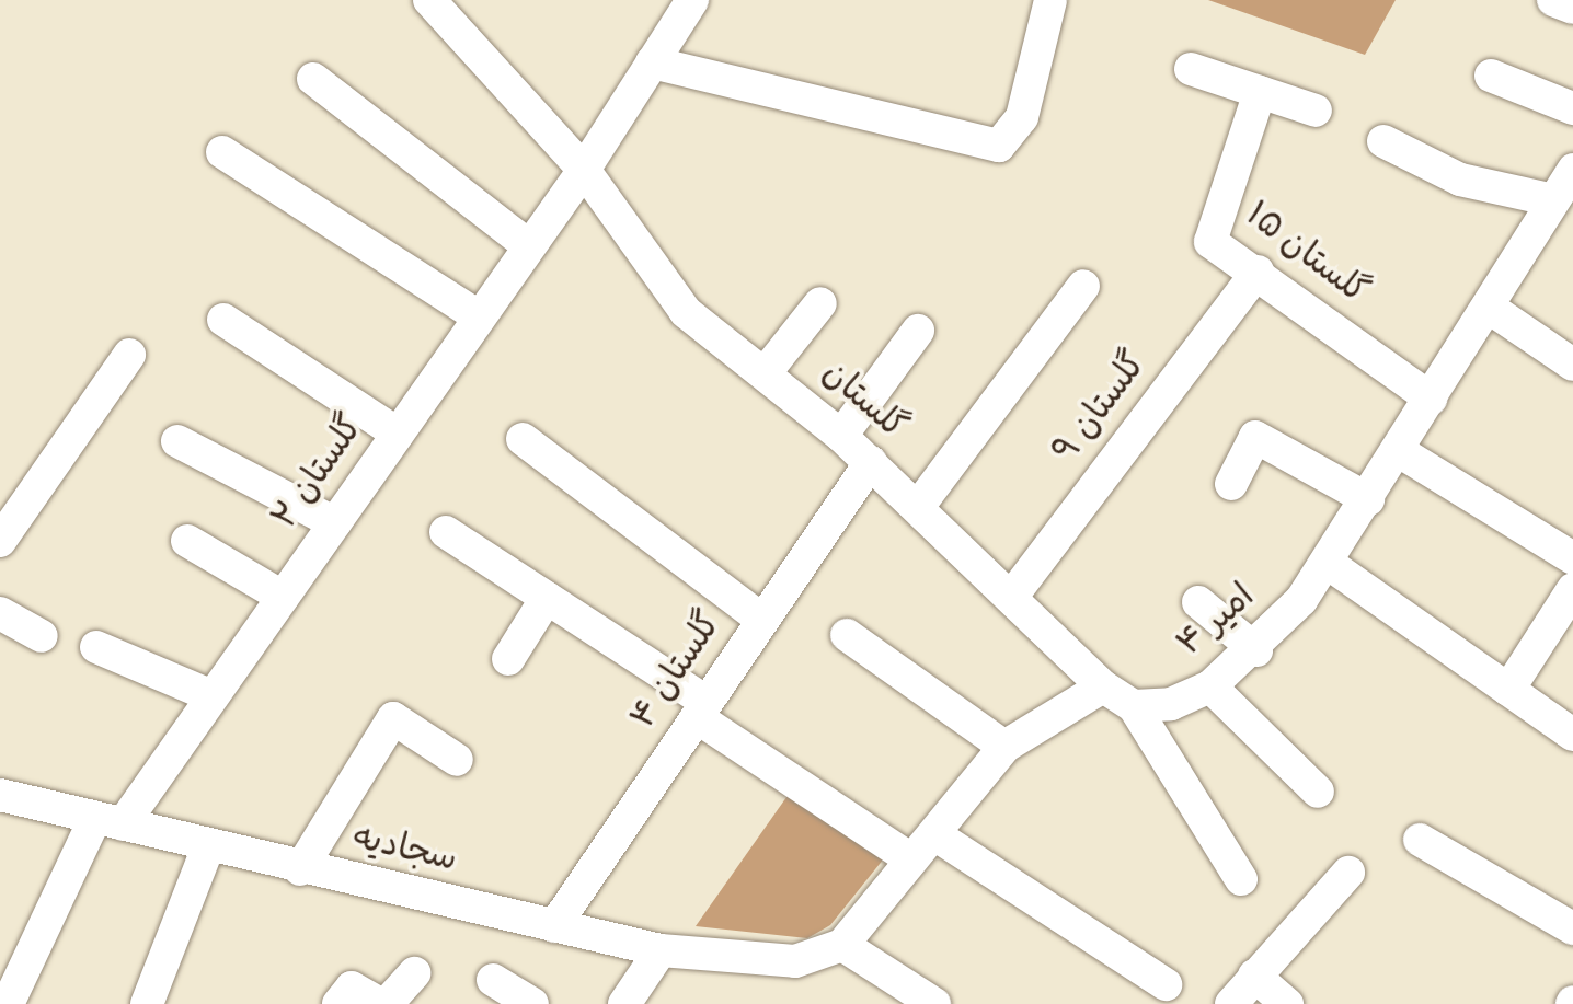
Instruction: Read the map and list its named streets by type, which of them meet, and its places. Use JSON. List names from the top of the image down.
{
  "streets": {
    "street": [
      "گلستان ۱۵",
      "گلستان",
      "گلستان ۹",
      "گلستان ۲",
      "امیر ۴",
      "گلستان ۴",
      "سجادیه"
    ]
  },
  "crossings": [
    ["گلستان ۱۵", "گلستان ۹"],
    ["گلستان ۱۵", "امیر ۴"],
    ["گلستان", "گلستان ۹"],
    ["گلستان", "گلستان ۲"],
    ["گلستان", "گلستان ۴"],
    ["گلستان ۲", "سجادیه"],
    ["گلستان ۴", "سجادیه"]
  ]
}
